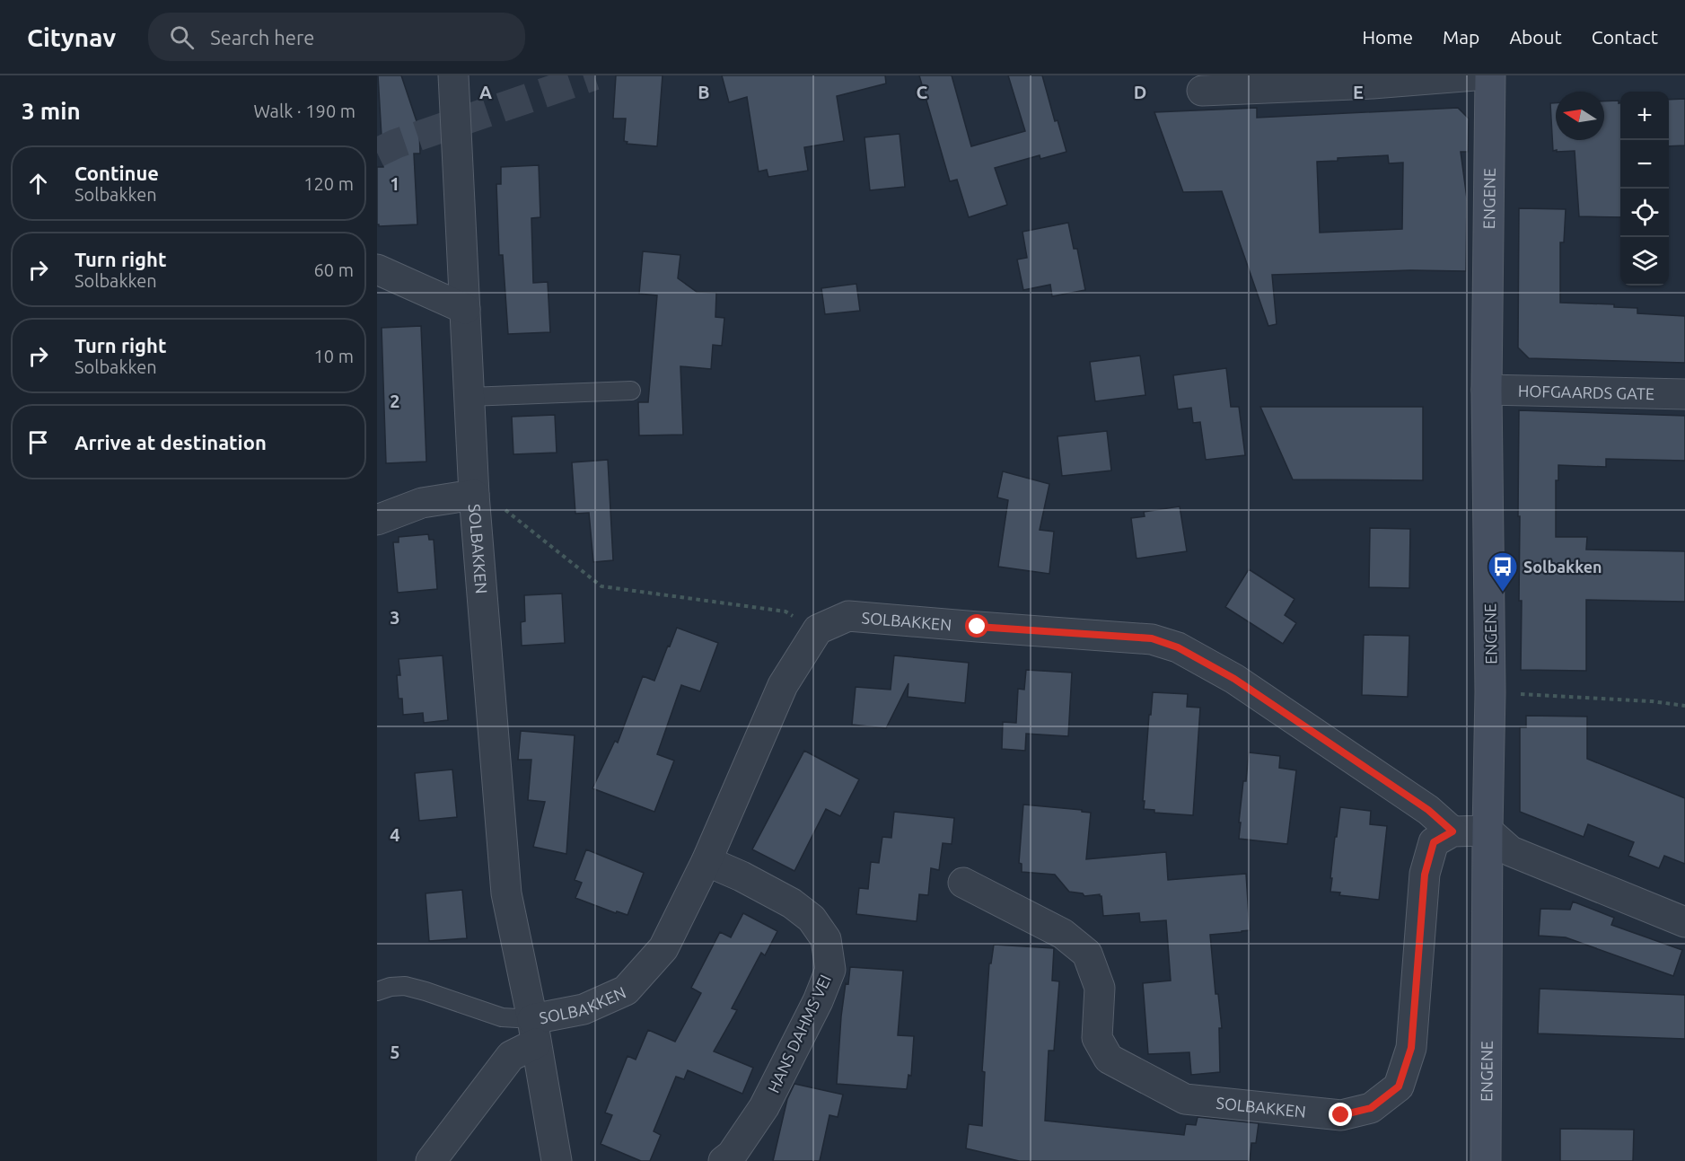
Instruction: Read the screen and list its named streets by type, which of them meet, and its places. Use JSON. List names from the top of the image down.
{
  "streets": {
    "main road": ["ENGENE"],
    "street": ["HOFGAARDS GATE", "SOLBAKKEN", "HANS DAHMS VEI"]
  },
  "crossings": [
    ["ENGENE", "HOFGAARDS GATE"],
    ["SOLBAKKEN", "HANS DAHMS VEI"]
  ],
  "places": {
    "bus stop": ["Solbakken"]
  },
  "north": "left",
  "page": {
    "header": "Citynav",
    "search": "Search here",
    "nav": [
      "Home",
      "Map",
      "About",
      "Contact"
    ],
    "heading": ["3 min", "Walk · 190 m"],
    "map_buttons": ["+", "−"],
    "list": [
      ["Continue", "Solbakken", "120 m"],
      ["Turn right", "Solbakken", "60 m"],
      ["Turn right", "Solbakken", "10 m"],
      "Arrive at destination"
    ]
  },
  "grid": {
    "columns": [
      "A",
      "B",
      "C",
      "D",
      "E"
    ],
    "rows": [
      "1",
      "2",
      "3",
      "4",
      "5"
    ]
  }
}
